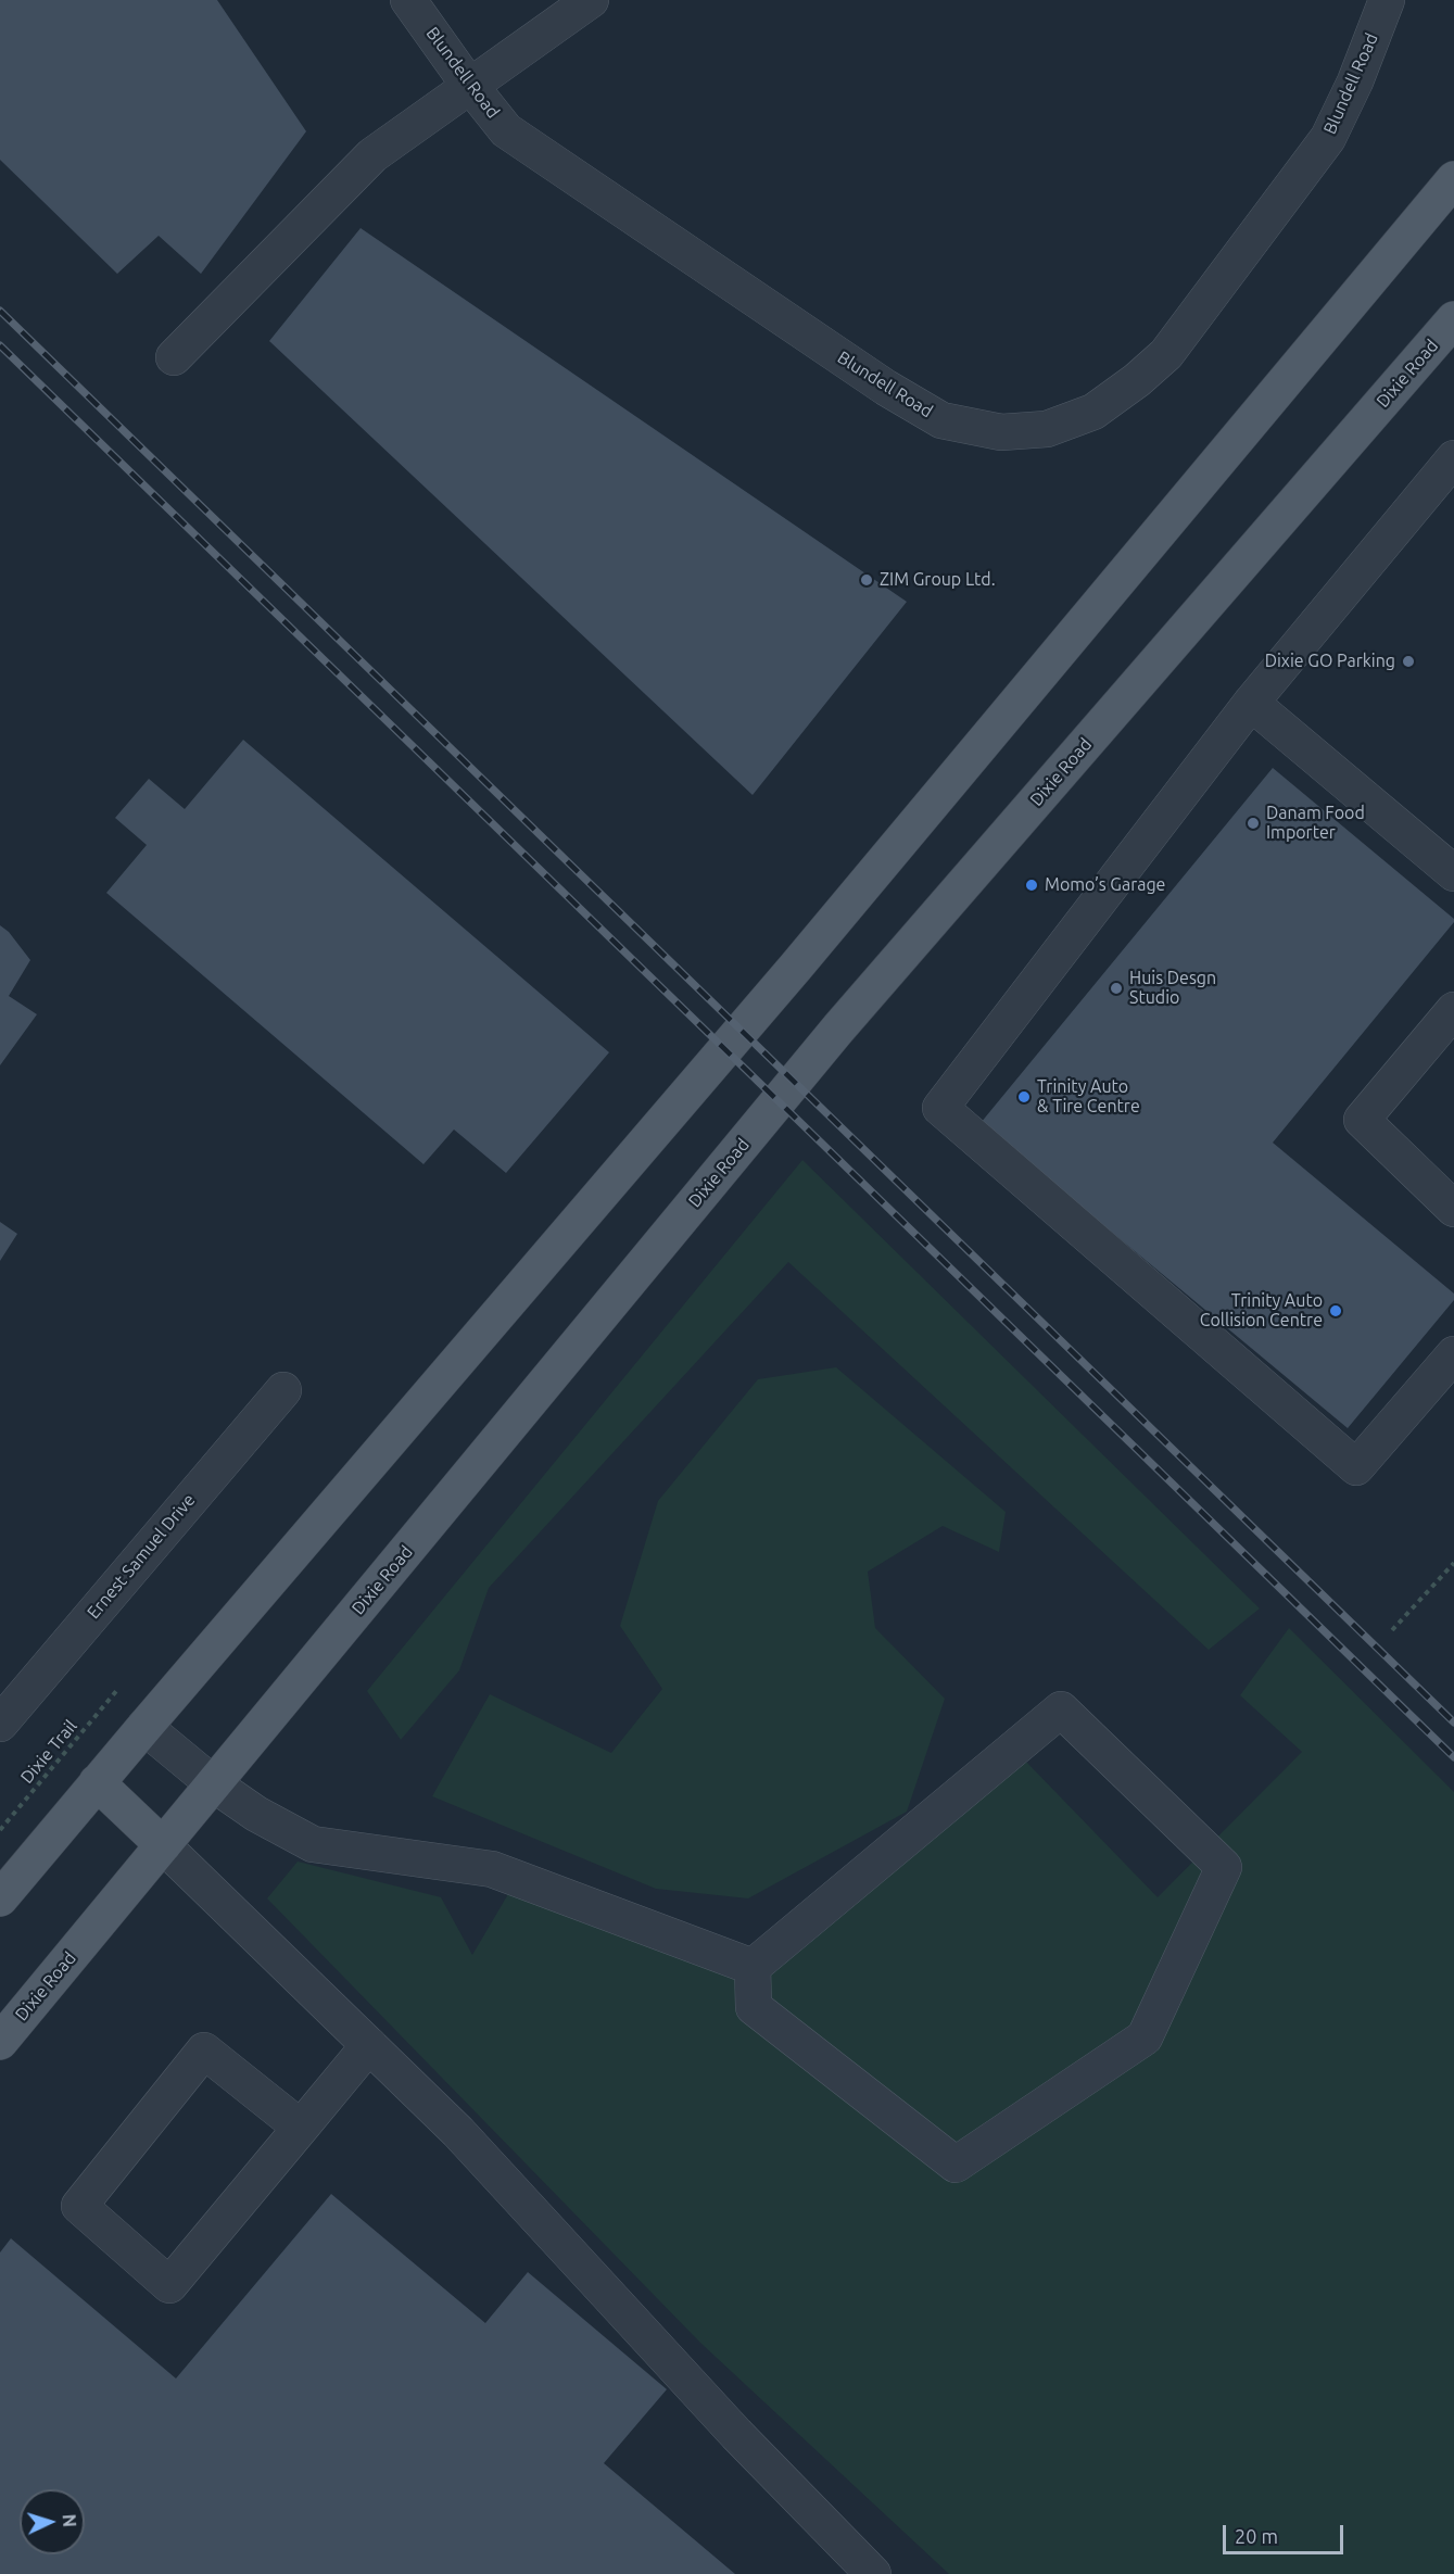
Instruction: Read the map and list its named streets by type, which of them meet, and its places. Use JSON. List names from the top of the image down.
{
  "streets": {
    "main road": ["Dixie Road"],
    "street": ["Blundell Road", "Ernest Samuel Drive"],
    "path": ["Dixie Trail"]
  },
  "places": [
    "ZIM Group Ltd.",
    "Dixie GO Parking",
    "Danam Food Importer",
    "Momo’s Garage",
    "Huis Desgn Studio",
    "Trinity Auto & Tire Centre",
    "Trinity Auto Collision Centre"
  ],
  "scale_bar": "20 m",
  "north": "right"
}
